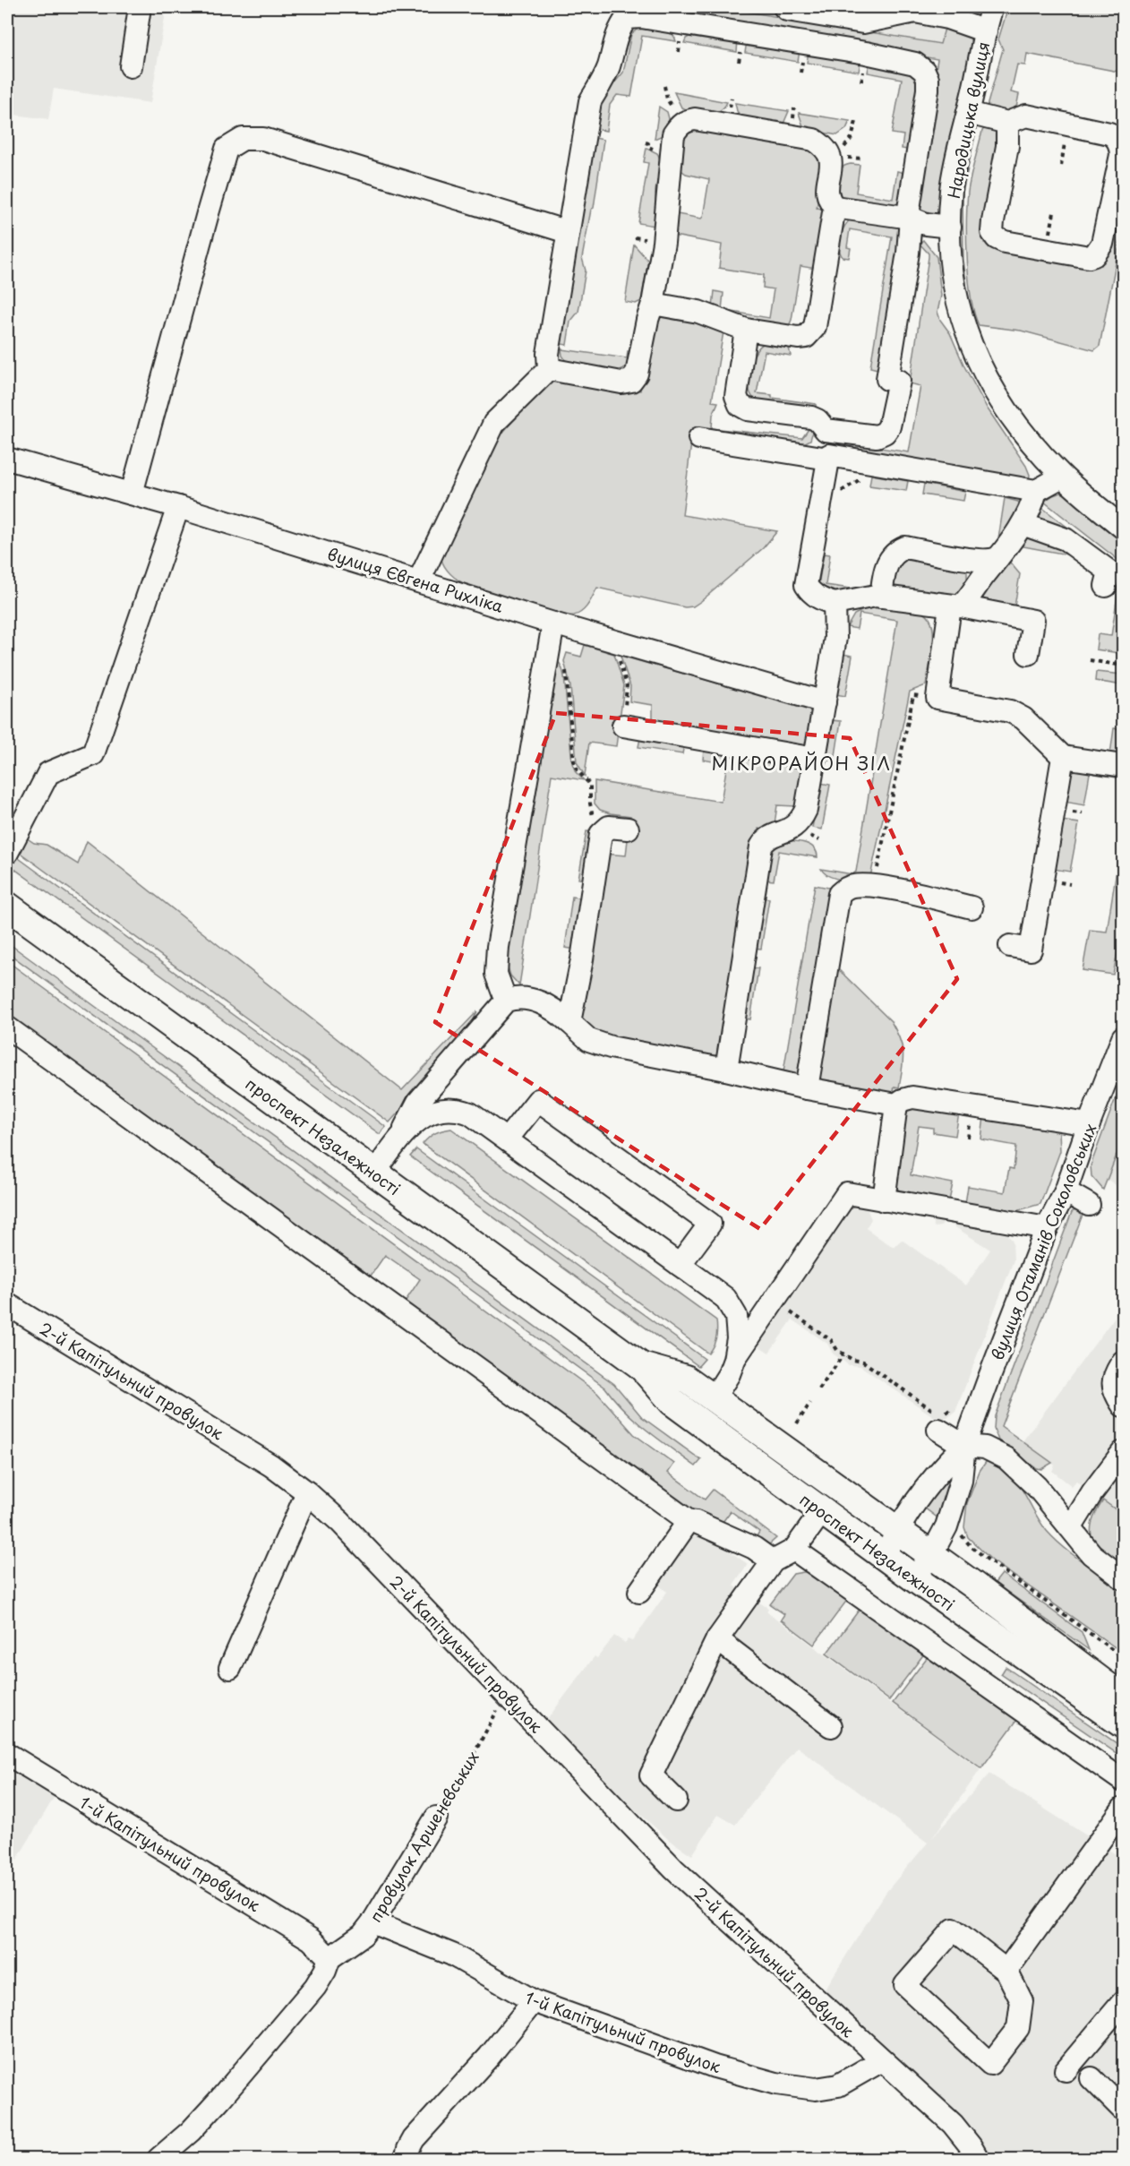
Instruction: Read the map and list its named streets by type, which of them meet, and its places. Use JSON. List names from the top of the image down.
{
  "streets": {
    "main road": ["проспект Незалежності"],
    "street": [
      "Народицька вулиця",
      "вулиця Євгена Рихліка",
      "вулиця Отаманів Соколовських",
      "2-й Капітульний провулок",
      "провулок Аршенєвських",
      "1-й Капітульний провулок"
    ]
  },
  "crossings": [
    ["проспект Незалежності", "вулиця Отаманів Соколовських"],
    ["2-й Капітульний провулок", "провулок Аршенєвських"],
    ["2-й Капітульний провулок", "1-й Капітульний провулок"],
    ["провулок Аршенєвських", "1-й Капітульний провулок"]
  ],
  "districts": ["МІКРОРАЙОН ЗІЛ"]
}
